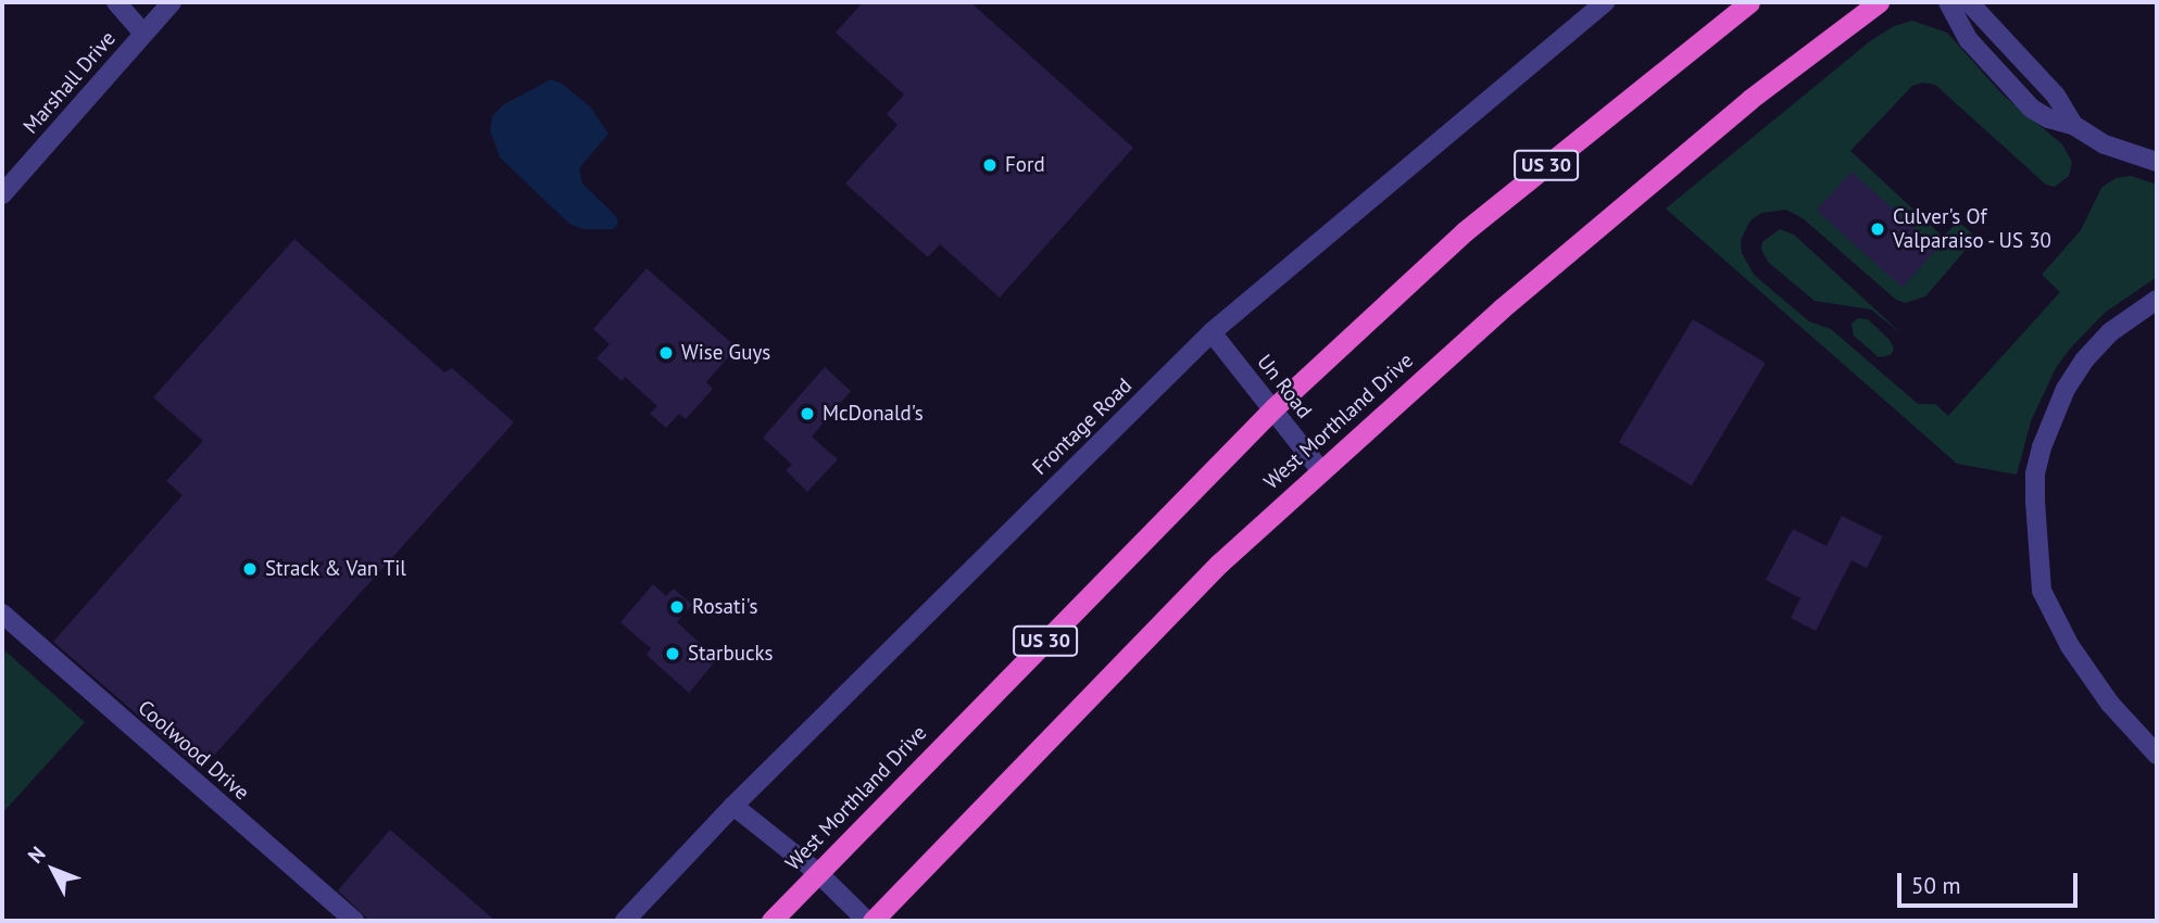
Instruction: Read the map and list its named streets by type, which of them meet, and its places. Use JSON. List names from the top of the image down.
{
  "streets": {
    "highway": ["US 30", "West Morthland Drive"],
    "street": [
      "Marshall Drive",
      "Un Road",
      "Frontage Road",
      "Coolwood Drive"
    ]
  },
  "crossings": [
    ["Un Road", "West Morthland Drive"],
    ["Un Road", "Frontage Road"]
  ],
  "places": [
    "Ford",
    "Culver's Of Valparaiso - US 30",
    "Wise Guys",
    "McDonald's",
    "Strack & Van Til",
    "Rosati's",
    "Starbucks"
  ],
  "scale_bar": "50 m",
  "north": "top left"
}
